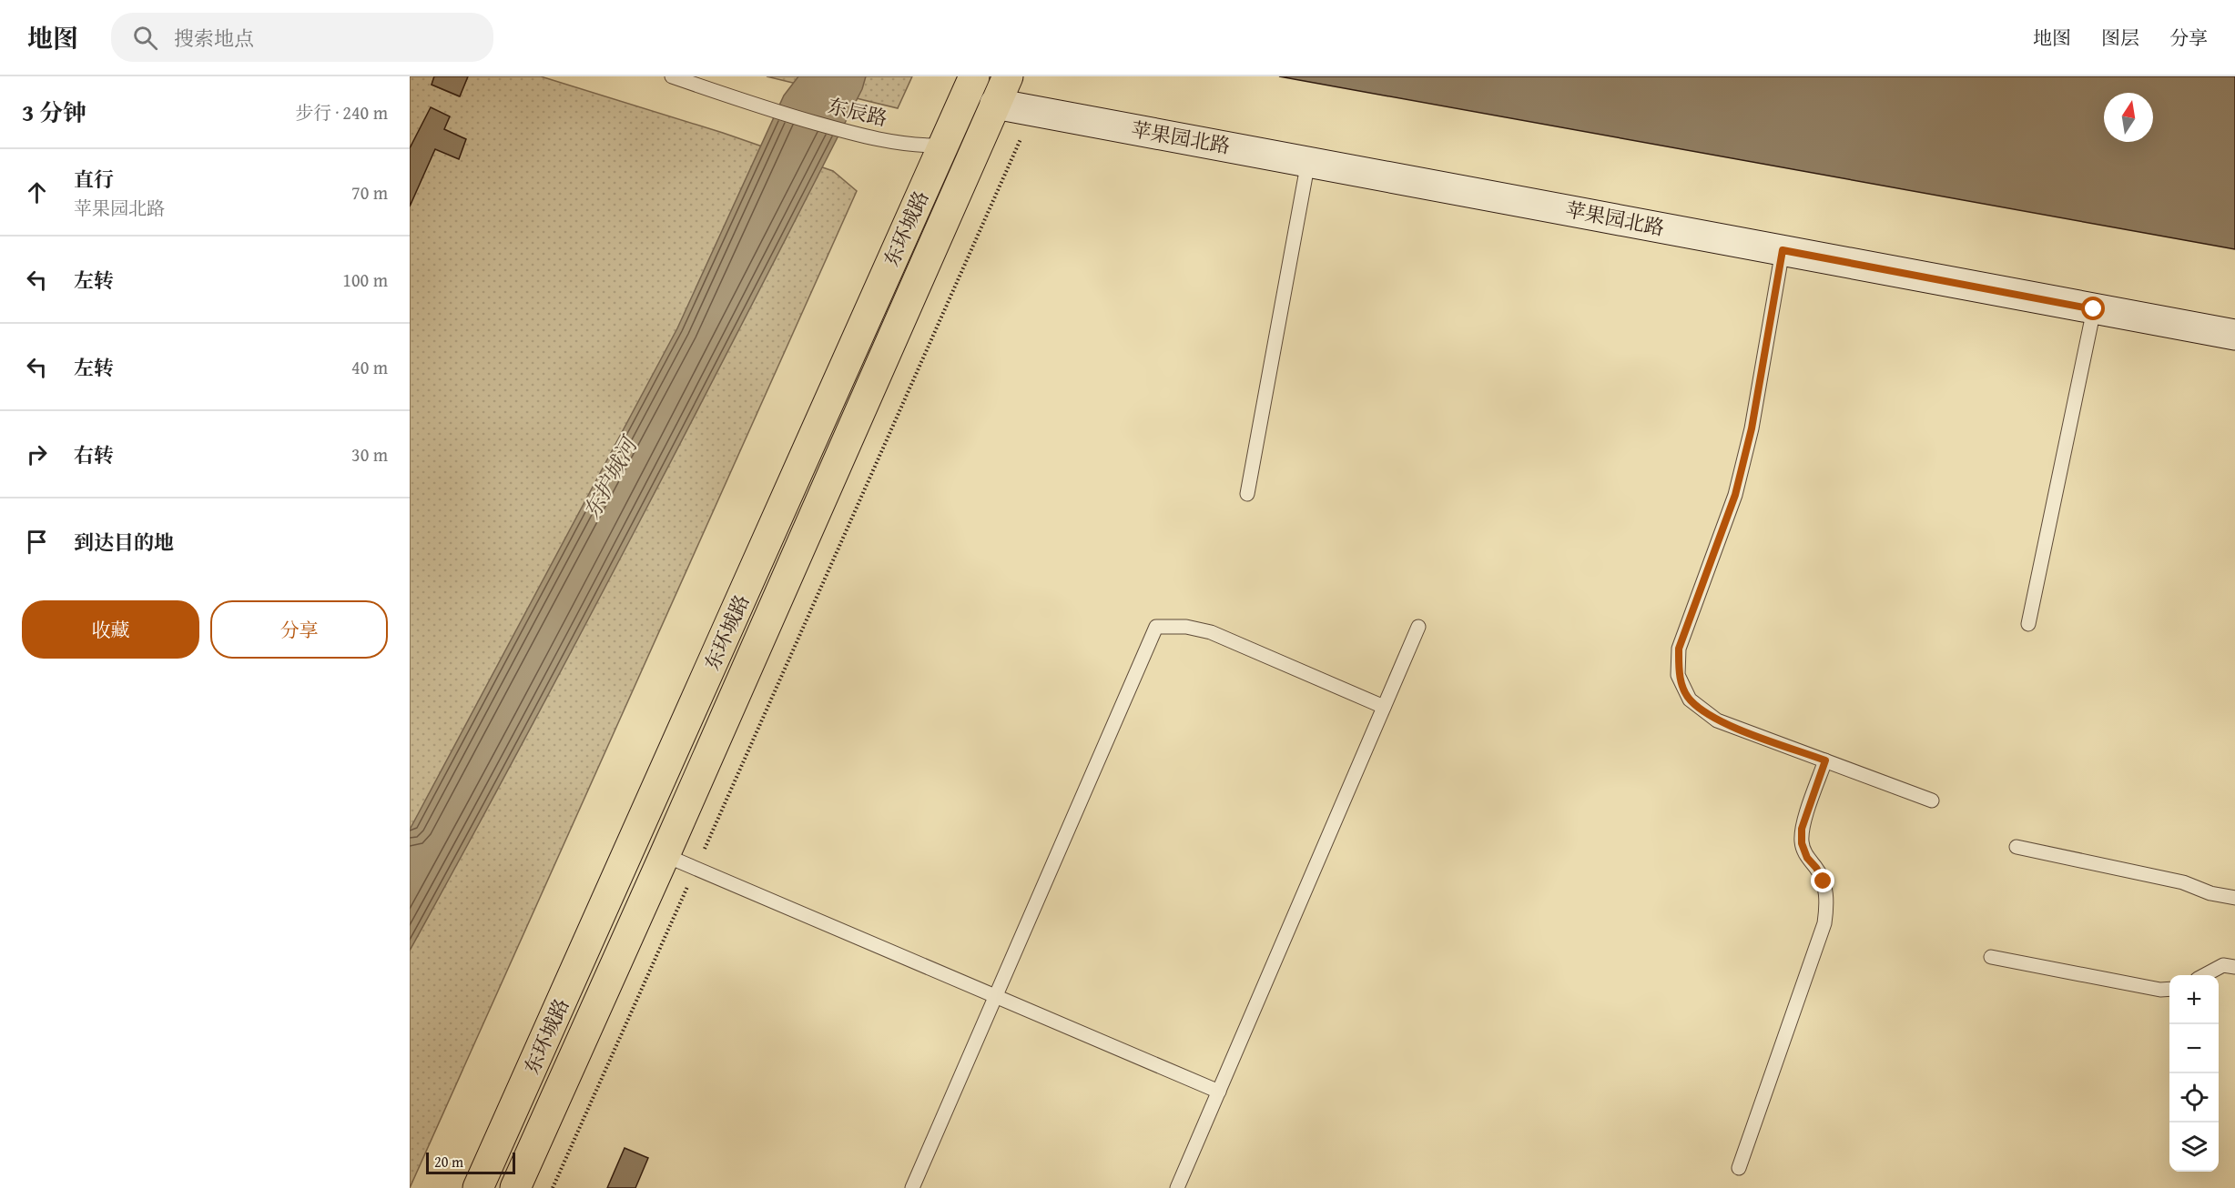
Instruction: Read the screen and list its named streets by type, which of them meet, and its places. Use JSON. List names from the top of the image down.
{
  "streets": {
    "main road": ["东环城路"],
    "street": ["苹果园北路"],
    "lane": ["东辰路"]
  },
  "crossings": [
    ["东辰路", "东环城路"],
    ["苹果园北路", "东环城路"]
  ],
  "water": ["东护城河"],
  "scale_bar": "20 m",
  "north": "top",
  "page": {
    "header": "地图",
    "search": "搜索地点",
    "nav": ["地图", "图层", "分享"],
    "heading": ["3 分钟", "步行 · 240 m"],
    "list": [
      ["直行", "苹果园北路", "70 m"],
      ["左转", "100 m"],
      ["左转", "40 m"],
      ["右转", "30 m"],
      "到达目的地"
    ],
    "buttons": ["收藏", "分享"],
    "map_buttons": ["+", "−"],
    "scale": "20 m"
  }
}
